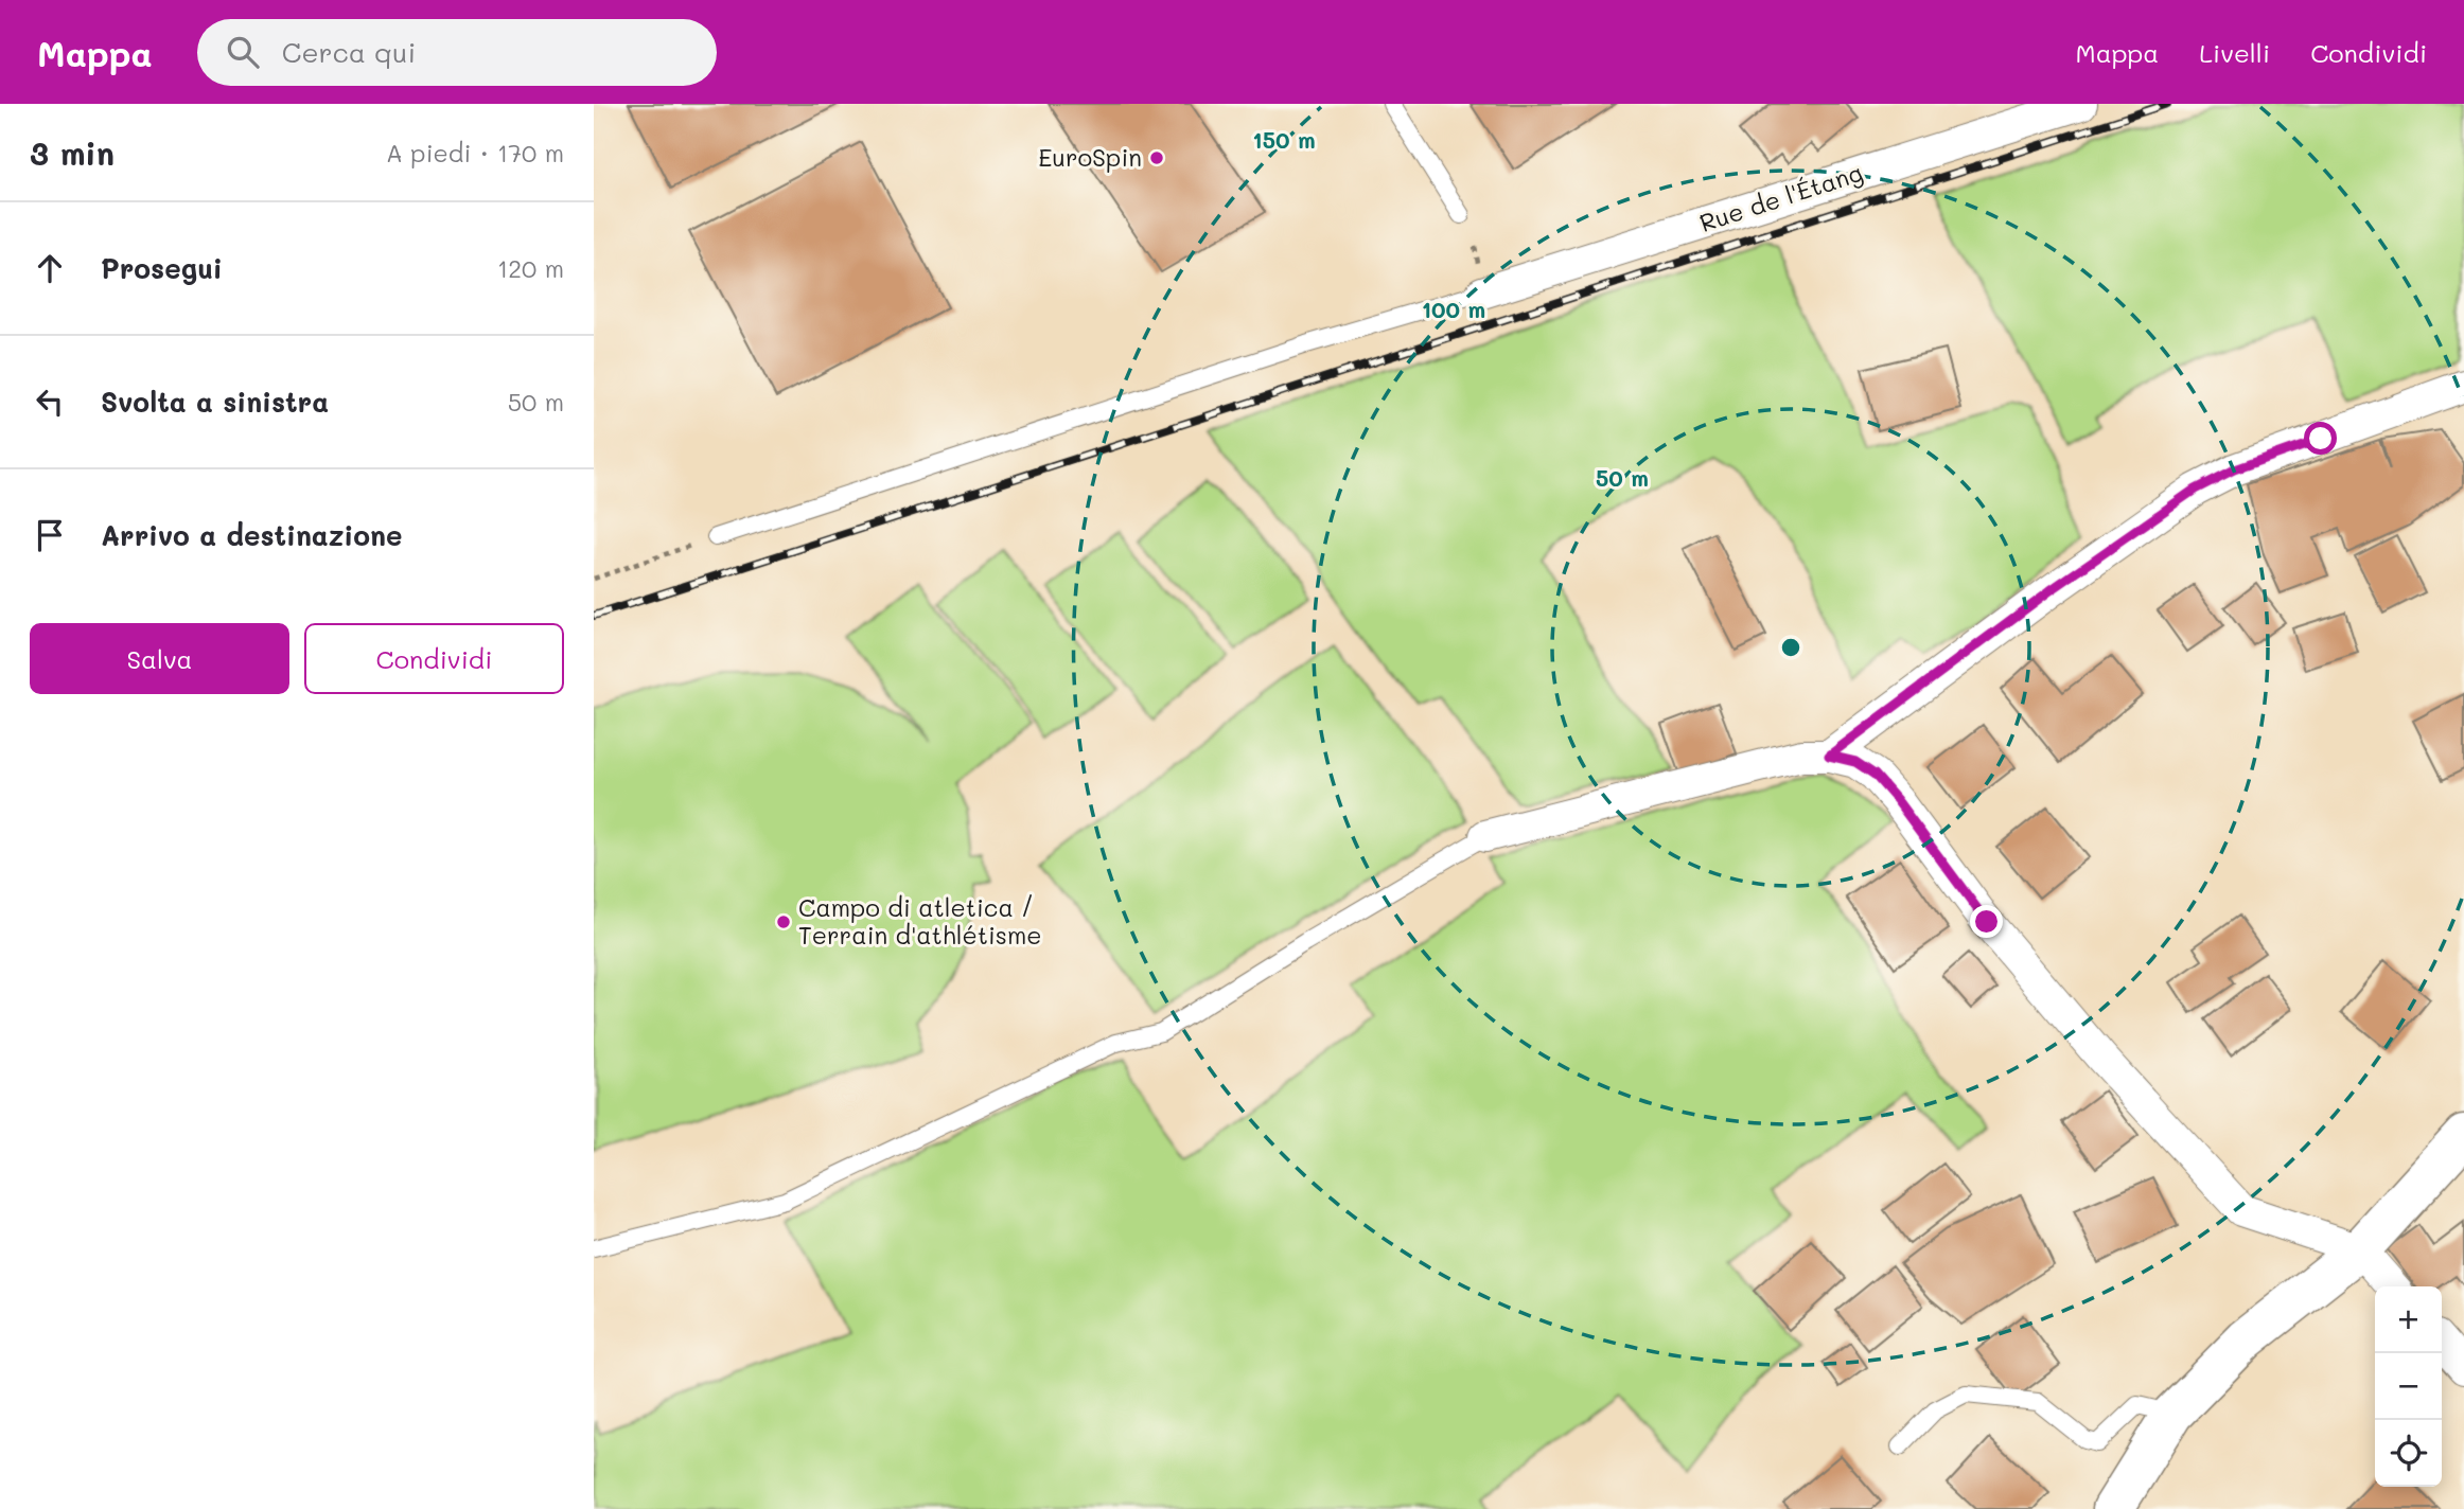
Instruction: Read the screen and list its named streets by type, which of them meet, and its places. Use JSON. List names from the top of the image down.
{
  "streets": {
    "street": ["Rue de l'Étang"]
  },
  "places": ["EuroSpin", "Campo di atletica / Terrain d'athlétisme"],
  "page": {
    "header": "Mappa",
    "search": "Cerca qui",
    "nav": ["Mappa", "Livelli", "Condividi"],
    "heading": ["3 min", "A piedi · 170 m"],
    "list": [
      ["Prosegui", "120 m"],
      ["Svolta a sinistra", "50 m"],
      "Arrivo a destinazione"
    ],
    "buttons": ["Salva", "Condividi"],
    "map_buttons": ["+", "−"]
  },
  "rings": ["150 m", "100 m", "50 m"]
}
